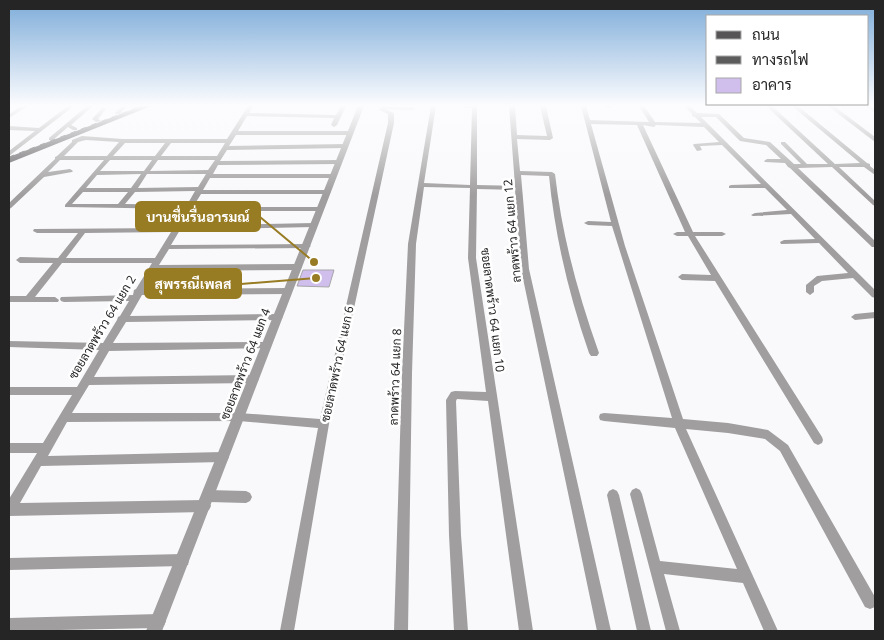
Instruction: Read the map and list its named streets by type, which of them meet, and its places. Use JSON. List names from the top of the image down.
{
  "streets": {
    "street": [
      "ลาดพร้าว 64 แยก 12",
      "ซอยลาดพร้าว 64 แยก 10",
      "ซอยลาดพร้าว 64 แยก 2",
      "ซอยลาดพร้าว 64 แยก 4",
      "ซอยลาดพร้าว 64 แยก 6",
      "ลาดพร้าว 64 แยก 8"
    ]
  },
  "places": ["บานชื่นรื่นอารมณ์", "สุพรรณีเพลส"],
  "legend": ["ถนน", "ทางรถไฟ", "อาคาร"]
}
